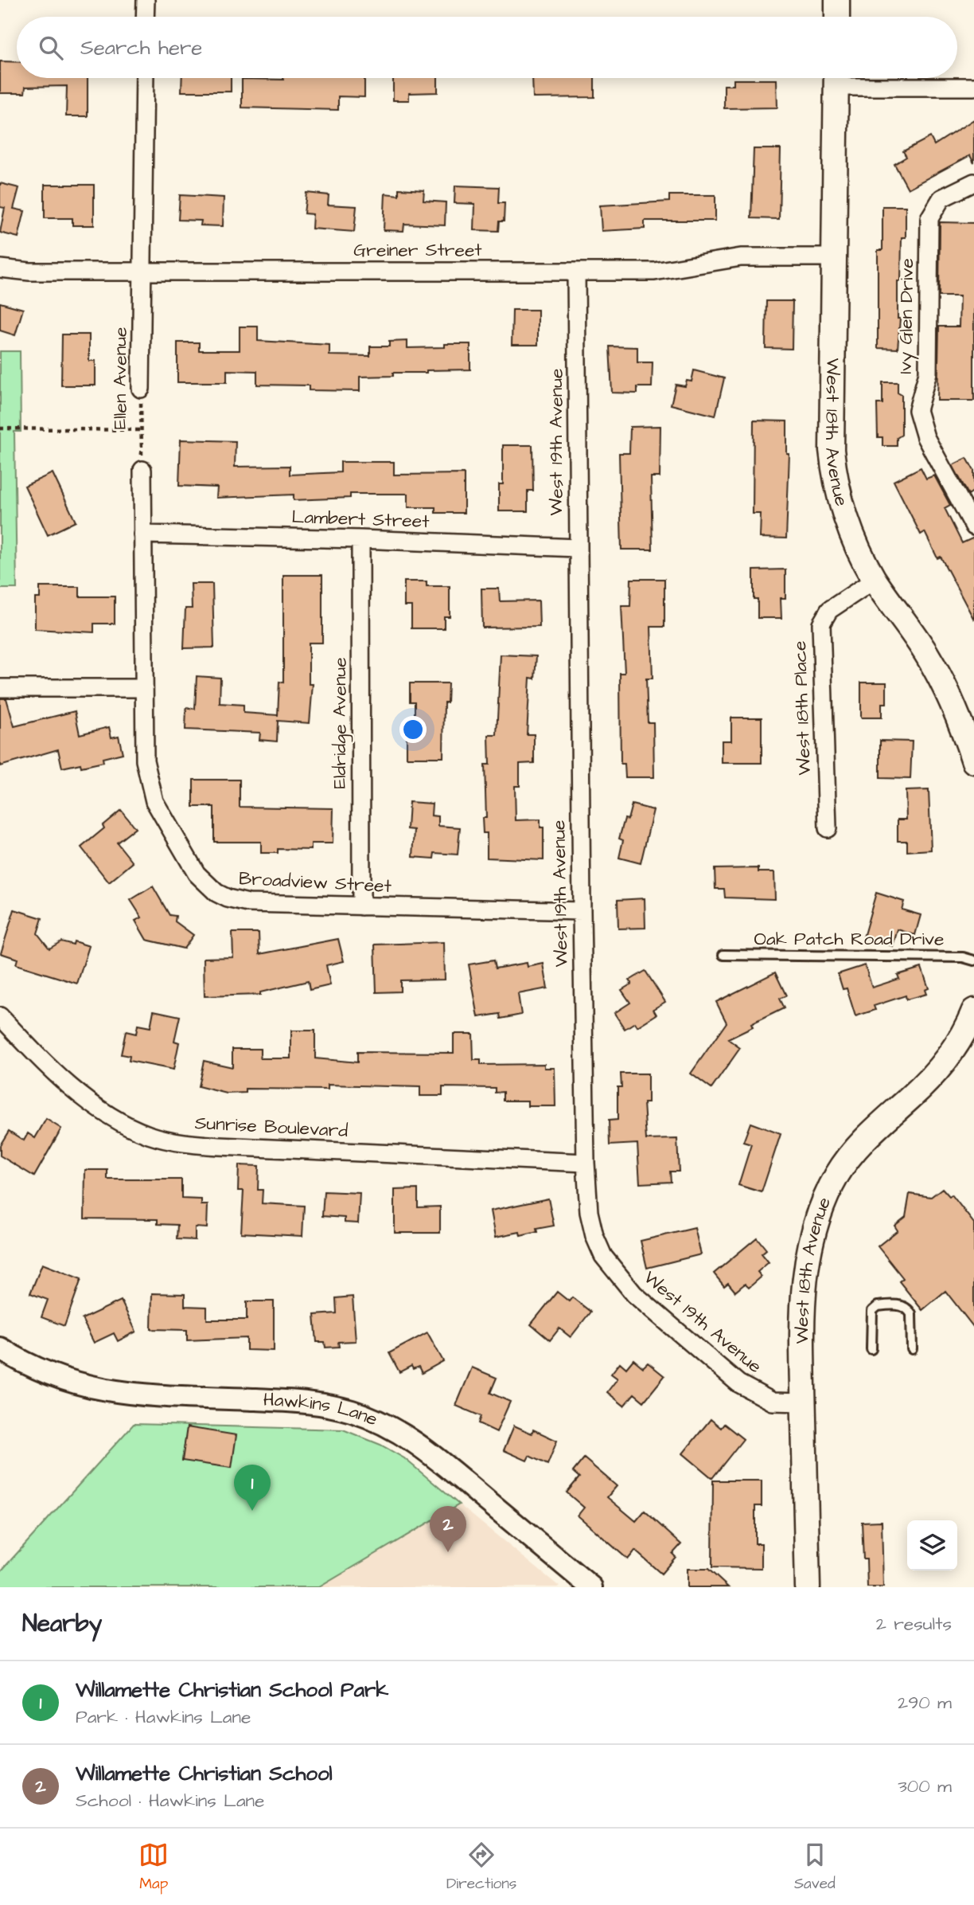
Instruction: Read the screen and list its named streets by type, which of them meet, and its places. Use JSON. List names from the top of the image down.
{
  "streets": {
    "main road": ["West 18th Avenue"],
    "street": [
      "Greiner Street",
      "Ivy Glen Drive",
      "Ellen Avenue",
      "West 19th Avenue",
      "Lambert Street",
      "West 18th Place",
      "Eldridge Avenue",
      "Broadview Street",
      "Sunrise Boulevard",
      "Hawkins Lane"
    ],
    "lane": ["Oak Patch Road Drive"]
  },
  "crossings": [
    ["Greiner Street", "Ellen Avenue"],
    ["Greiner Street", "West 18th Avenue"],
    ["Greiner Street", "West 19th Avenue"],
    ["West 18th Avenue", "West 19th Avenue"],
    ["West 18th Avenue", "West 18th Place"],
    ["West 19th Avenue", "Lambert Street"],
    ["West 19th Avenue", "Broadview Street"],
    ["West 19th Avenue", "Sunrise Boulevard"],
    ["Lambert Street", "Eldridge Avenue"],
    ["Eldridge Avenue", "Broadview Street"]
  ],
  "page": {
    "search": "Search here",
    "pins": ["1", "2"],
    "heading": ["Nearby", "2 results"],
    "list": [
      {
        "mark": "1",
        "name": "Willamette Christian School Park",
        "note": "Park · Hawkins Lane",
        "value": "290 m"
      },
      {
        "mark": "2",
        "name": "Willamette Christian School",
        "note": "School · Hawkins Lane",
        "value": "300 m"
      }
    ],
    "nav": ["Map", "Directions", "Saved"]
  }
}
